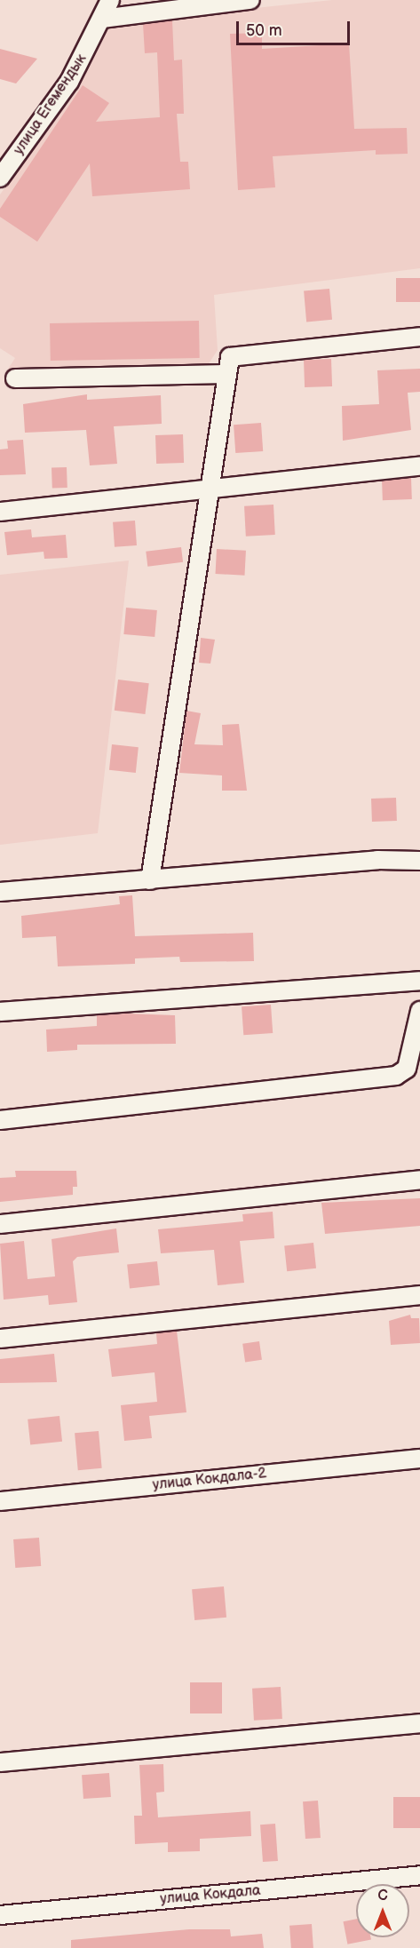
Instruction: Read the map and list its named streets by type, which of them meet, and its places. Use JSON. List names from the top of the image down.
{
  "streets": {
    "street": ["улица Егемендык", "улица Кокдала-2", "улица Кокдала"]
  },
  "scale_bar": "50 m",
  "north": "top"
}
